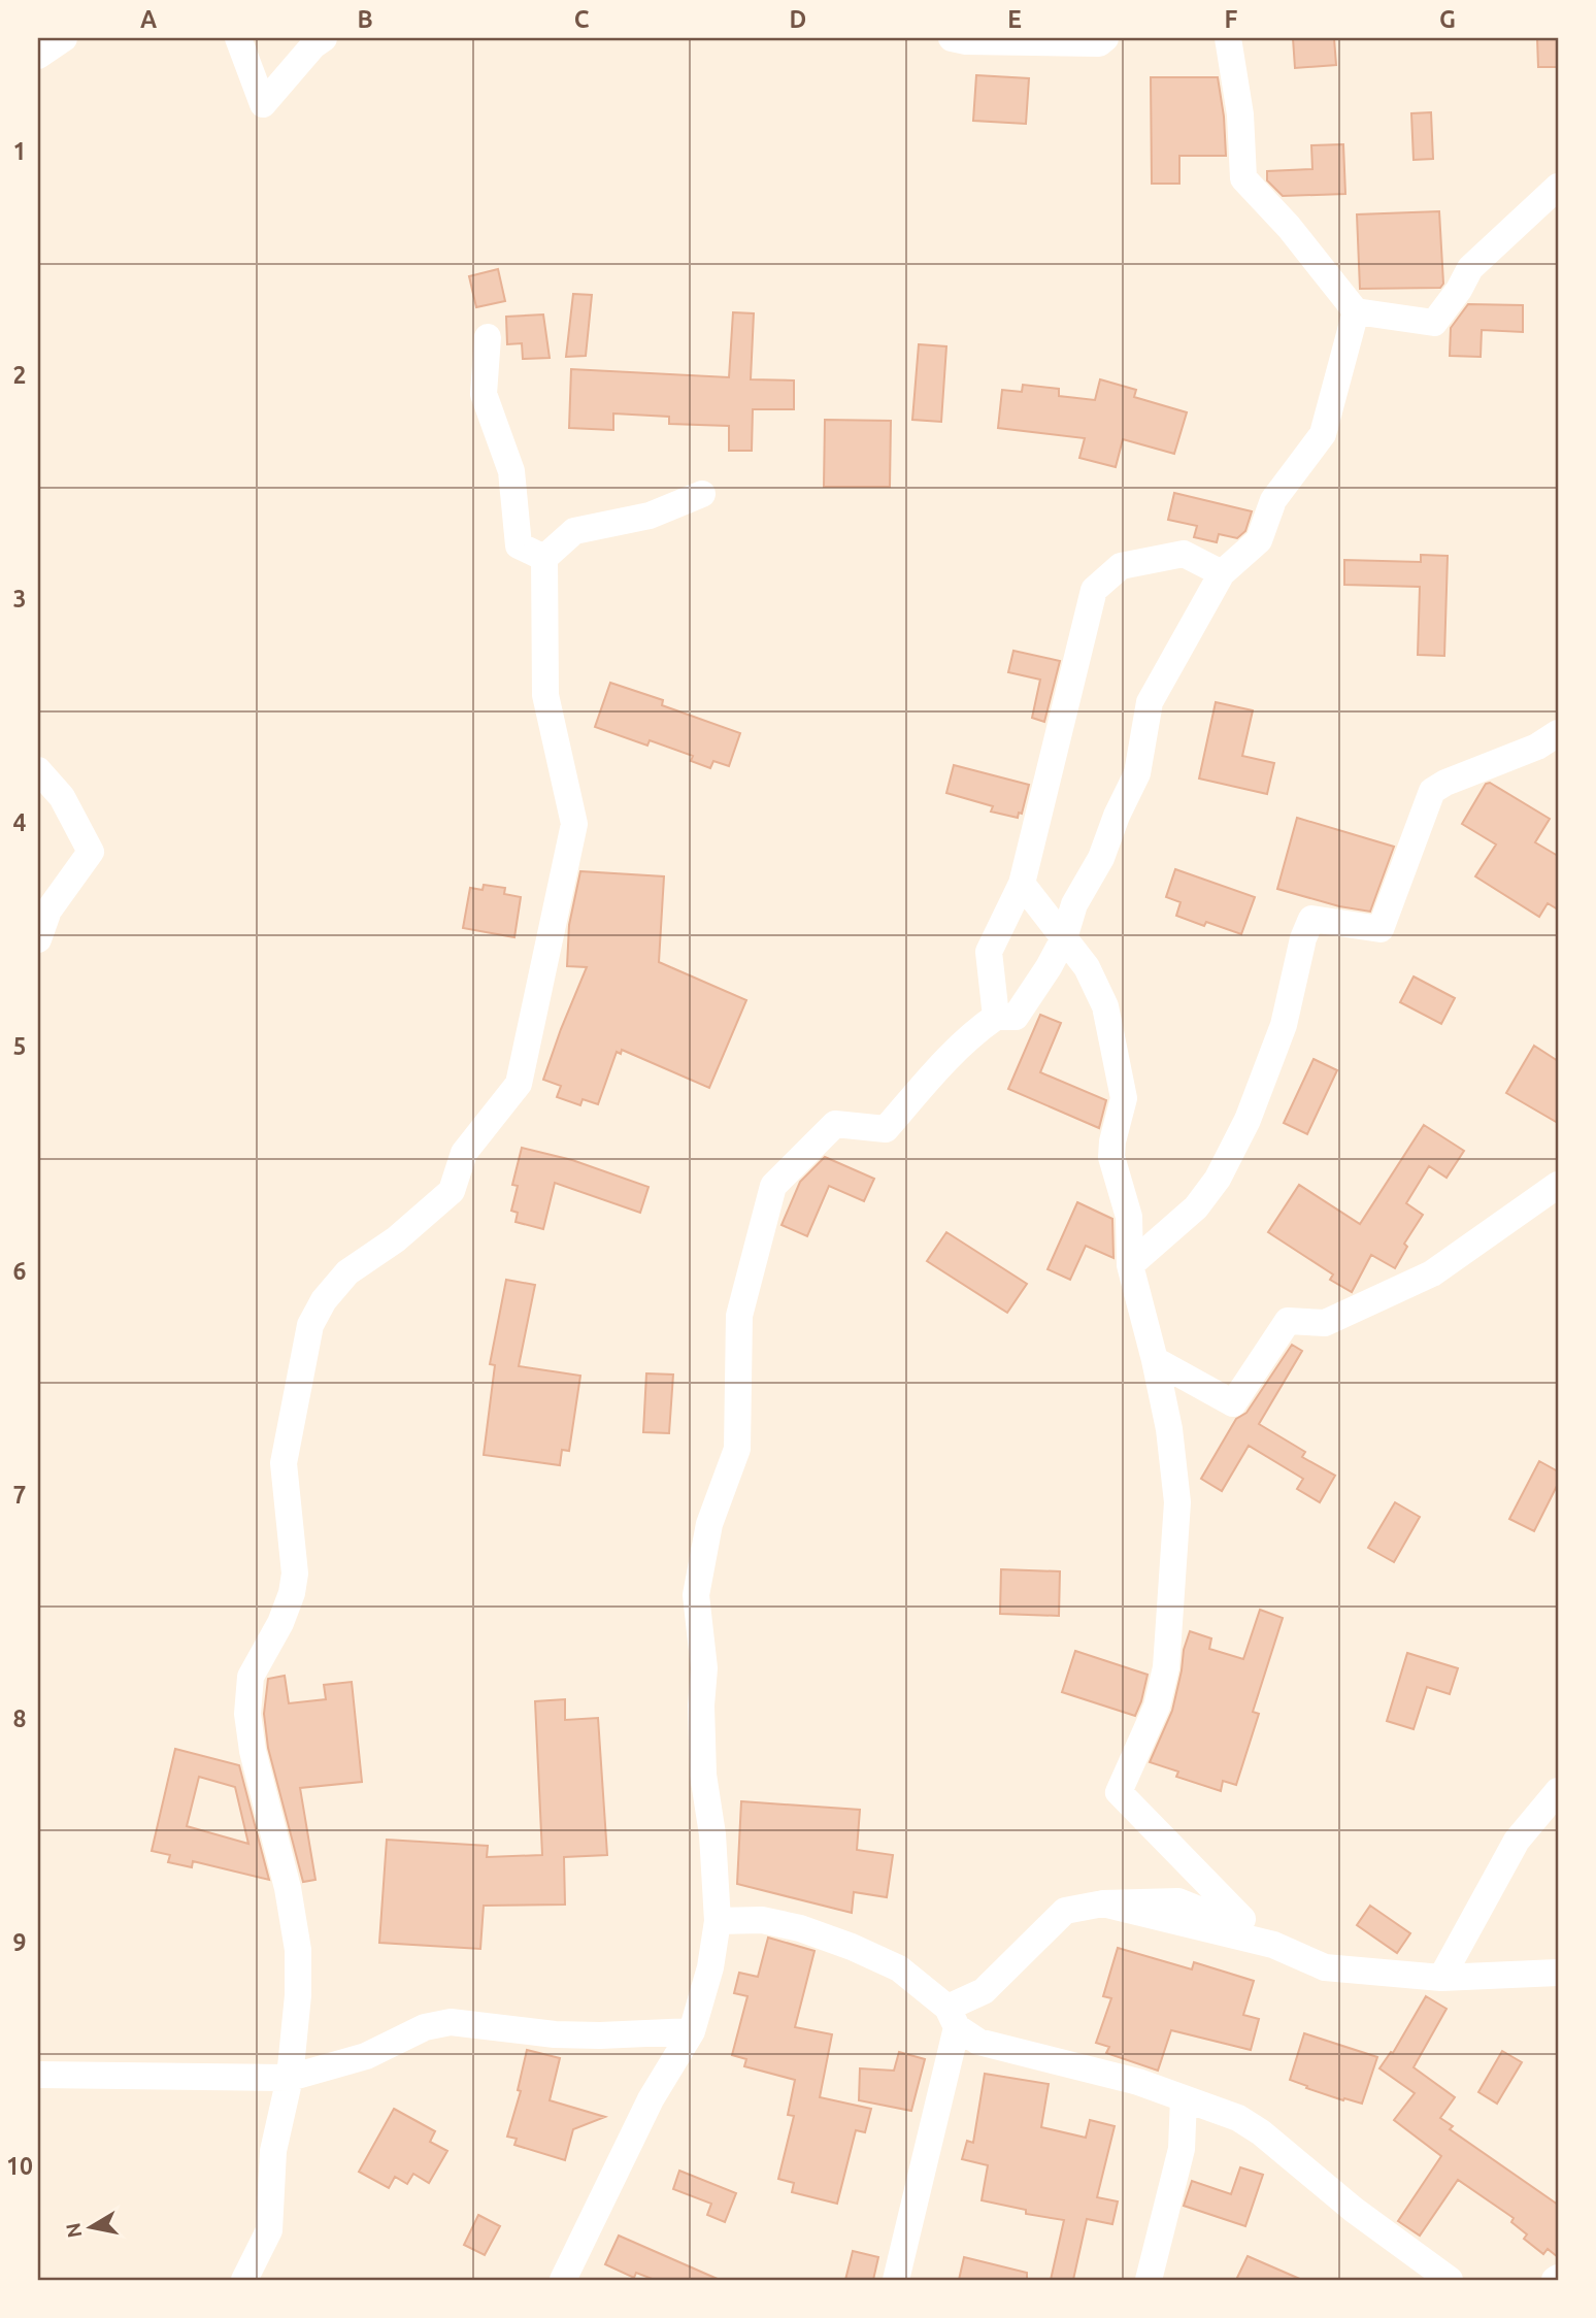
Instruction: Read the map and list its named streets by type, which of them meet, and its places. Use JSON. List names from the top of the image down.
{
  "north": "left",
  "grid": {
    "columns": [
      "A",
      "B",
      "C",
      "D",
      "E",
      "F",
      "G"
    ],
    "rows": [
      "1",
      "2",
      "3",
      "4",
      "5",
      "6",
      "7",
      "8",
      "9",
      "10"
    ]
  }
}
